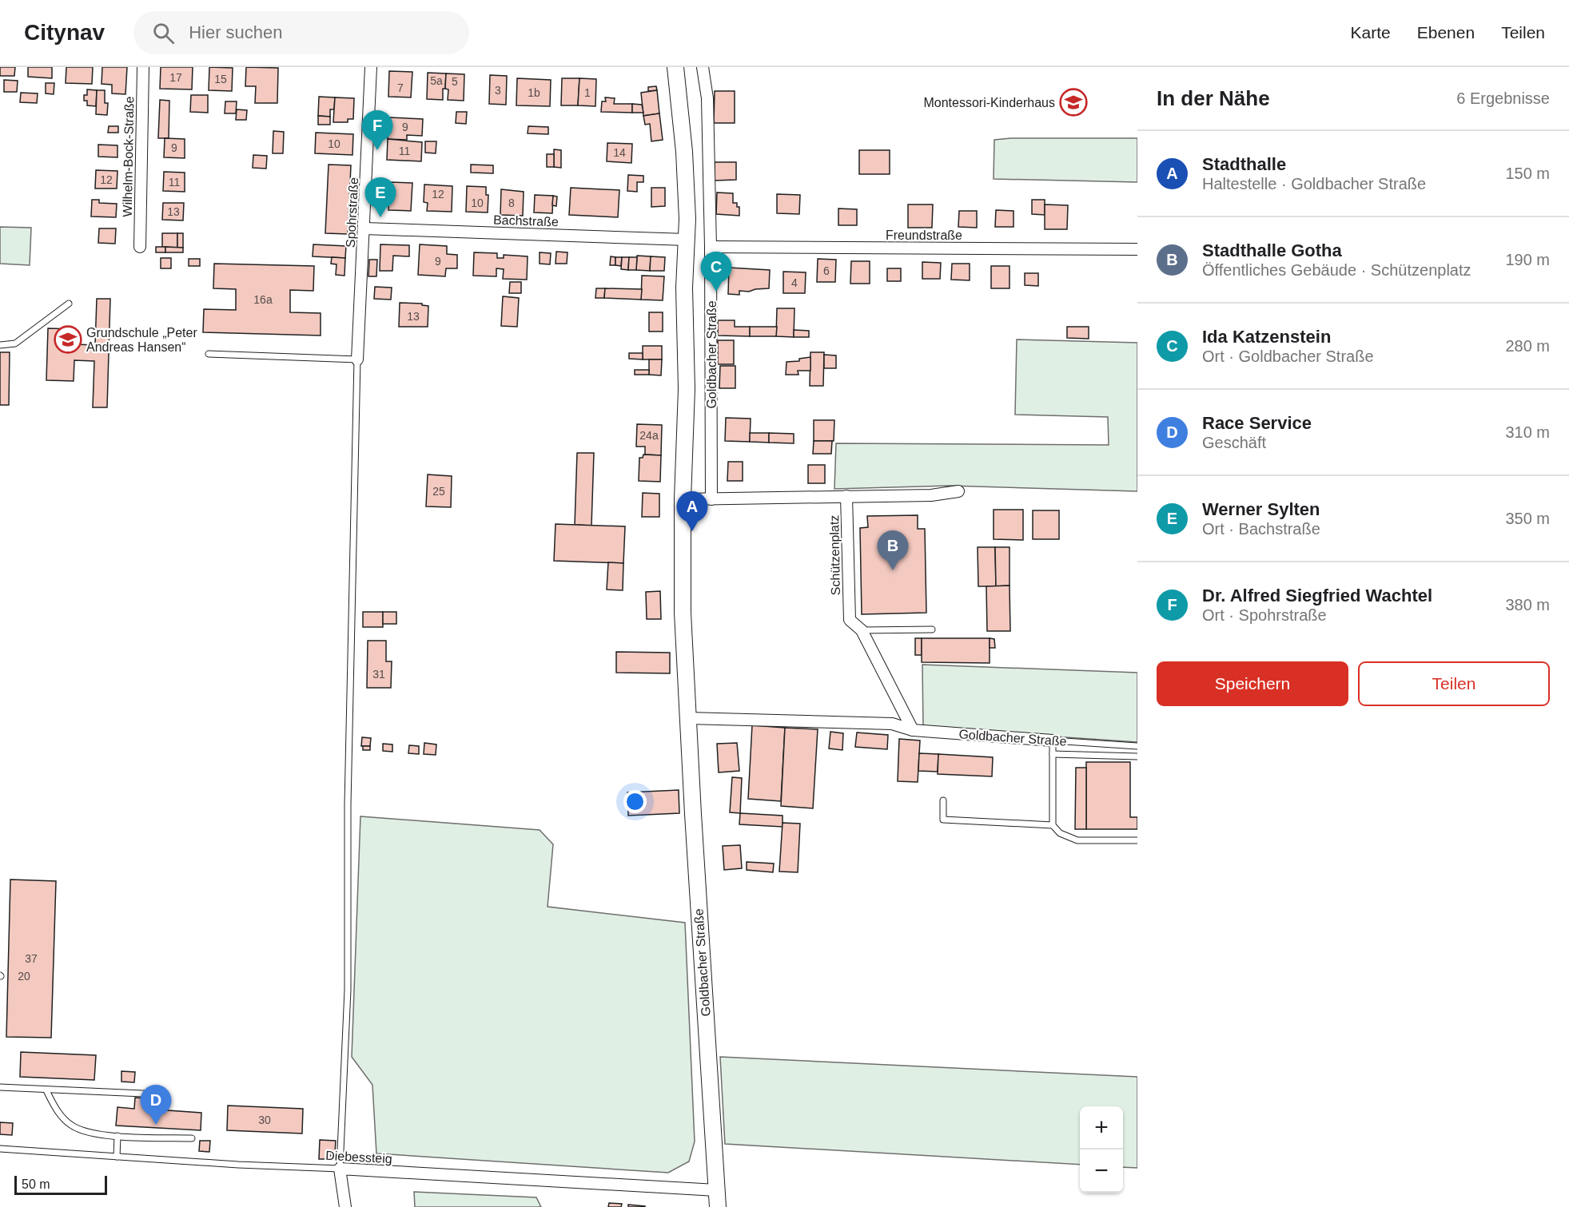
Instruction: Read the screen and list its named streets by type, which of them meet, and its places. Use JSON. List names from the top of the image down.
{
  "streets": {
    "main road": ["Goldbacher Straße"],
    "street": [
      "Wilhelm-Bock-Straße",
      "Spohrstraße",
      "Bachstraße",
      "Freundstraße",
      "Schützenplatz",
      "Diebessteig"
    ]
  },
  "crossings": [
    ["Spohrstraße", "Bachstraße"],
    ["Bachstraße", "Goldbacher Straße"],
    ["Freundstraße", "Goldbacher Straße"],
    ["Goldbacher Straße", "Schützenplatz"],
    ["Goldbacher Straße", "Diebessteig"]
  ],
  "places": {
    "school or university": ["Montessori-Kinderhaus", "Grundschule „Peter Andreas Hansen“"]
  },
  "house_numbers": [
    "17",
    "15",
    "5a",
    "5",
    "7",
    "3",
    "1b",
    "1",
    "9",
    "10",
    "9",
    "11",
    "14",
    "12",
    "11",
    "12",
    "10",
    "8",
    "13",
    "9",
    "6",
    "4",
    "16a",
    "13",
    "24a",
    "25",
    "31",
    "37",
    "20",
    "30"
  ],
  "scale_bar": "50 m",
  "page": {
    "header": "Citynav",
    "search": "Hier suchen",
    "nav": ["Karte", "Ebenen", "Teilen"],
    "heading": ["In der Nähe", "6 Ergebnisse"],
    "pins": [
      "F",
      "E",
      "C",
      "A",
      "B",
      "D"
    ],
    "list": [
      {
        "mark": "A",
        "name": "Stadthalle",
        "note": "Haltestelle · Goldbacher Straße",
        "value": "150 m"
      },
      {
        "mark": "B",
        "name": "Stadthalle Gotha",
        "note": "Öffentliches Gebäude · Schützenplatz",
        "value": "190 m"
      },
      {
        "mark": "C",
        "name": "Ida Katzenstein",
        "note": "Ort · Goldbacher Straße",
        "value": "280 m"
      },
      {
        "mark": "D",
        "name": "Race Service",
        "note": "Geschäft",
        "value": "310 m"
      },
      {
        "mark": "E",
        "name": "Werner Sylten",
        "note": "Ort · Bachstraße",
        "value": "350 m"
      },
      {
        "mark": "F",
        "name": "Dr. Alfred Siegfried Wachtel",
        "note": "Ort · Spohrstraße",
        "value": "380 m"
      }
    ],
    "buttons": ["Speichern", "Teilen"],
    "map_buttons": ["+", "−"],
    "scale": "50 m"
  }
}
